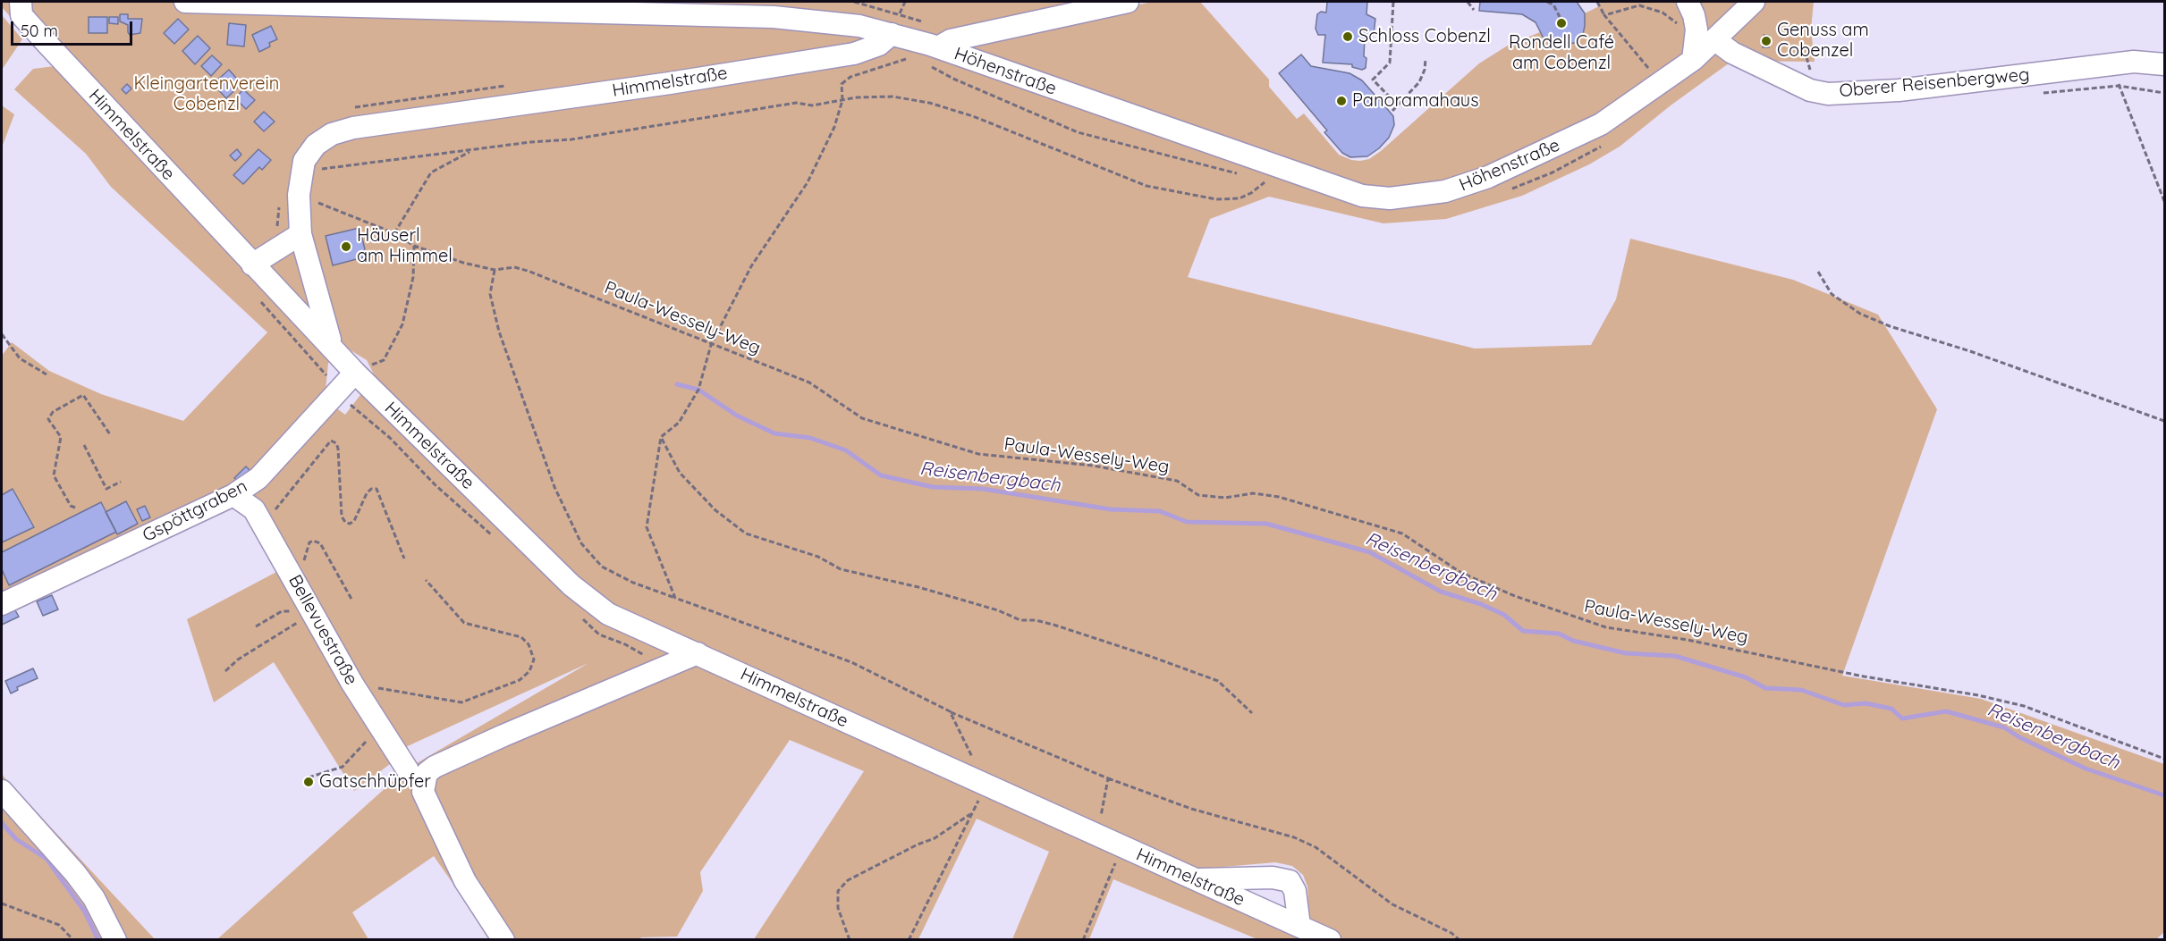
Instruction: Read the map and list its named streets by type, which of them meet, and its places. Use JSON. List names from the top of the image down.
{
  "streets": {
    "street": [
      "Höhenstraße",
      "Himmelstraße",
      "Oberer Reisenbergweg",
      "Gspöttgraben",
      "Bellevuestraße"
    ],
    "path": ["Paula-Wessely-Weg"]
  },
  "crossings": [
    ["Höhenstraße", "Himmelstraße"],
    ["Höhenstraße", "Oberer Reisenbergweg"],
    ["Himmelstraße", "Paula-Wessely-Weg"],
    ["Himmelstraße", "Gspöttgraben"],
    ["Gspöttgraben", "Bellevuestraße"]
  ],
  "water": ["Reisenbergbach"],
  "parks": ["Kleingartenverein Cobenzl"],
  "places": [
    "Rondell Café am Cobenzl",
    "Schloss Cobenzl",
    "Genuss am Cobenzel",
    "Panoramahaus",
    "Häuserl am Himmel",
    "Gatschhüpfer"
  ],
  "scale_bar": "50 m"
}
